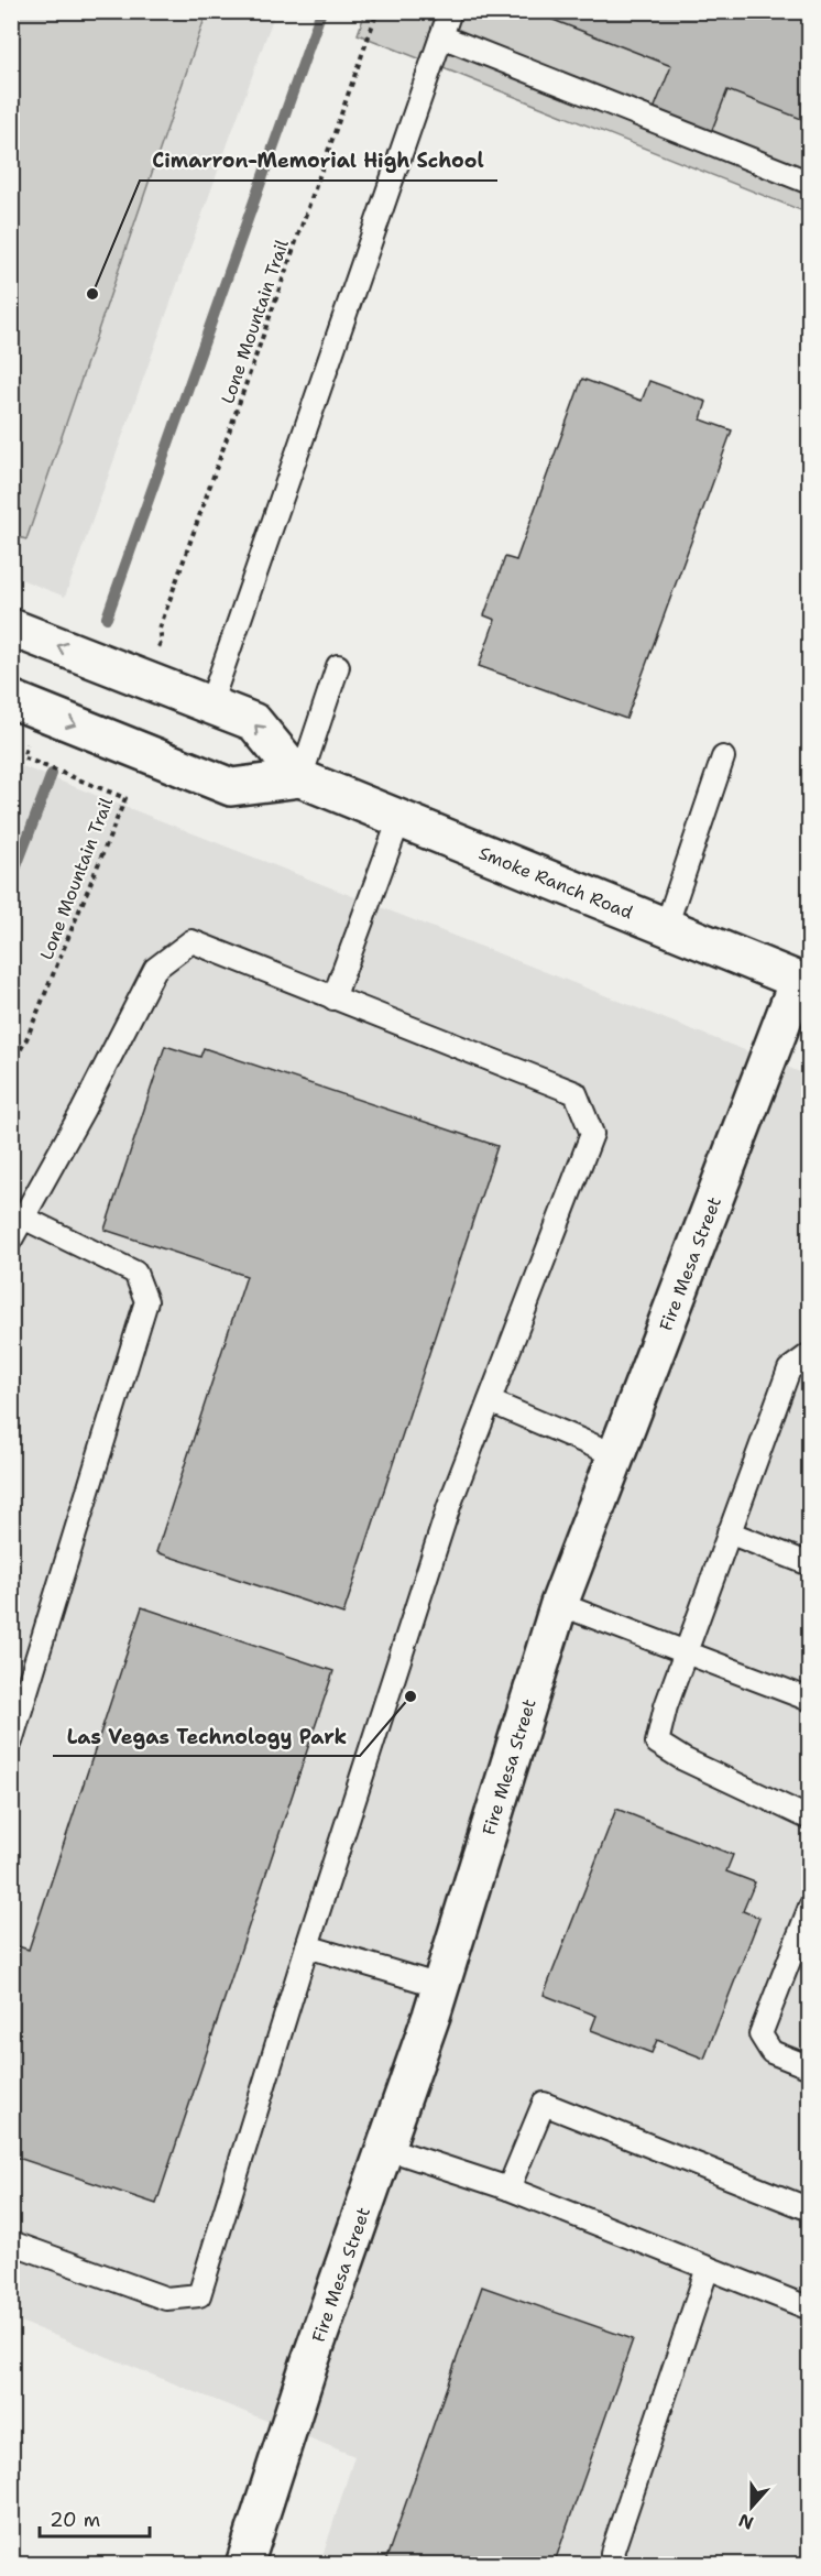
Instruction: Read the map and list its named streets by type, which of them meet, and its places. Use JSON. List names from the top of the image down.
{
  "streets": {
    "street": ["Smoke Ranch Road", "Fire Mesa Street"],
    "path": ["Lone Mountain Trail"]
  },
  "crossings": [
    ["Smoke Ranch Road", "Fire Mesa Street"]
  ],
  "places": ["Cimarron-Memorial High School", "Las Vegas Technology Park"],
  "scale_bar": "20 m",
  "north": "bottom"
}
